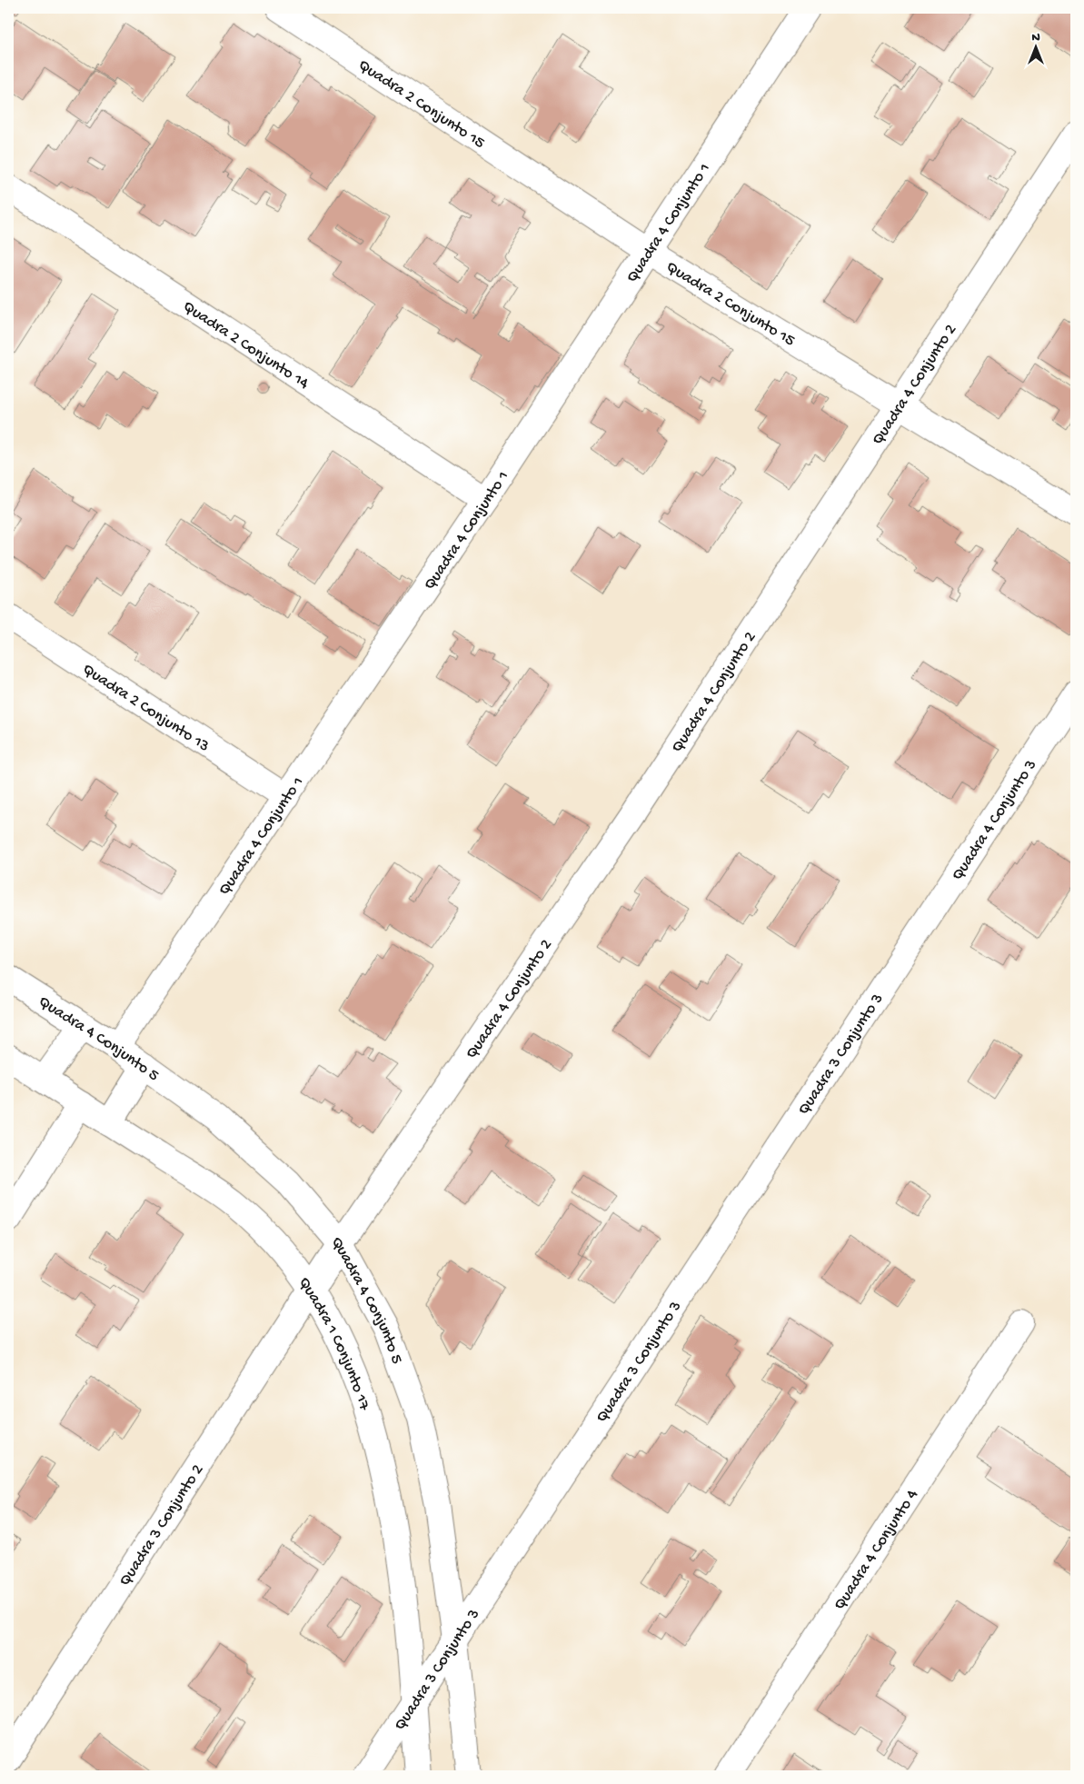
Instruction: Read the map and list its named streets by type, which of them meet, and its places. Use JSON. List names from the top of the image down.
{
  "streets": {
    "street": [
      "Quadra 2 Conjunto 15",
      "Quadra 4 Conjunto 1",
      "Quadra 2 Conjunto 14",
      "Quadra 4 Conjunto 2",
      "Quadra 2 Conjunto 13",
      "Quadra 4 Conjunto 3",
      "Quadra 4 Conjunto 5",
      "Quadra 3 Conjunto 3",
      "Quadra 1 Conjunto 17",
      "Quadra 3 Conjunto 2",
      "Quadra 4 Conjunto 4"
    ]
  },
  "crossings": [
    ["Quadra 2 Conjunto 15", "Quadra 4 Conjunto 1"],
    ["Quadra 2 Conjunto 15", "Quadra 4 Conjunto 2"],
    ["Quadra 4 Conjunto 1", "Quadra 2 Conjunto 14"],
    ["Quadra 4 Conjunto 1", "Quadra 2 Conjunto 13"],
    ["Quadra 4 Conjunto 1", "Quadra 4 Conjunto 5"],
    ["Quadra 4 Conjunto 2", "Quadra 4 Conjunto 5"],
    ["Quadra 4 Conjunto 2", "Quadra 1 Conjunto 17"],
    ["Quadra 4 Conjunto 2", "Quadra 3 Conjunto 2"],
    ["Quadra 4 Conjunto 3", "Quadra 3 Conjunto 3"],
    ["Quadra 4 Conjunto 5", "Quadra 3 Conjunto 3"],
    ["Quadra 3 Conjunto 3", "Quadra 1 Conjunto 17"],
    ["Quadra 1 Conjunto 17", "Quadra 3 Conjunto 2"]
  ],
  "north": "top"
}
